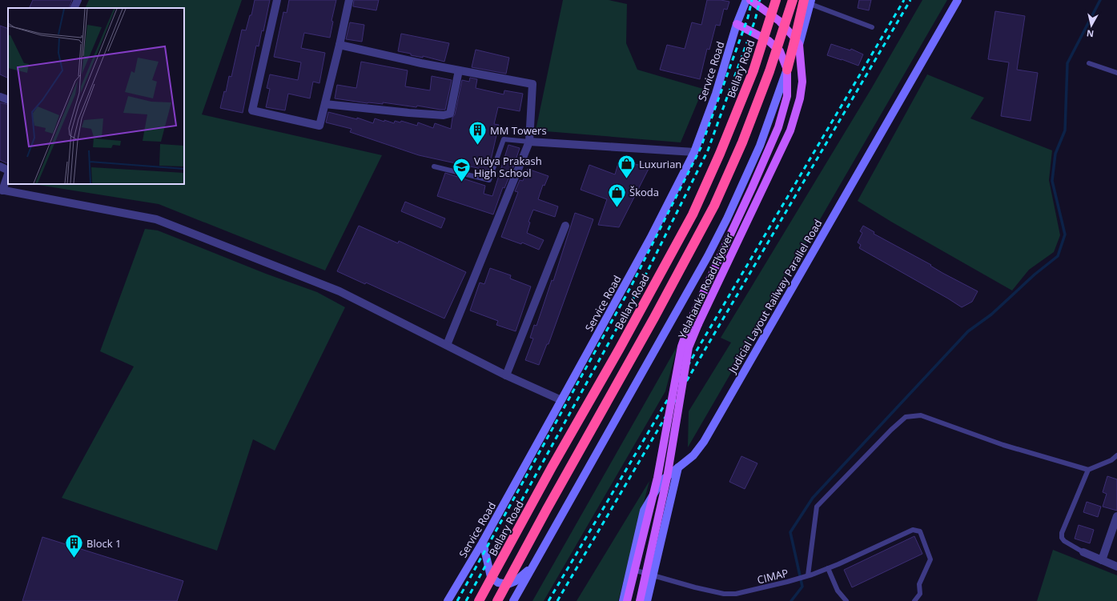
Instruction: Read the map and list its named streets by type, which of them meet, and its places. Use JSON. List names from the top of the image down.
{
  "streets": {
    "highway": ["Bellary Road"],
    "main road": ["Service Road", "Yelahanka Road Flyover", "Judicial Layout Railway Parallel Road"],
    "lane": ["CIMAP"]
  },
  "crossings": [
    ["Judicial Layout Railway Parallel Road", "CIMAP"]
  ],
  "places": {
    "building": ["MM Towers", "Block 1"],
    "shop": ["Luxurian", "Škoda"],
    "school or university": ["Vidya Prakash High School"]
  },
  "north": "bottom"
}
